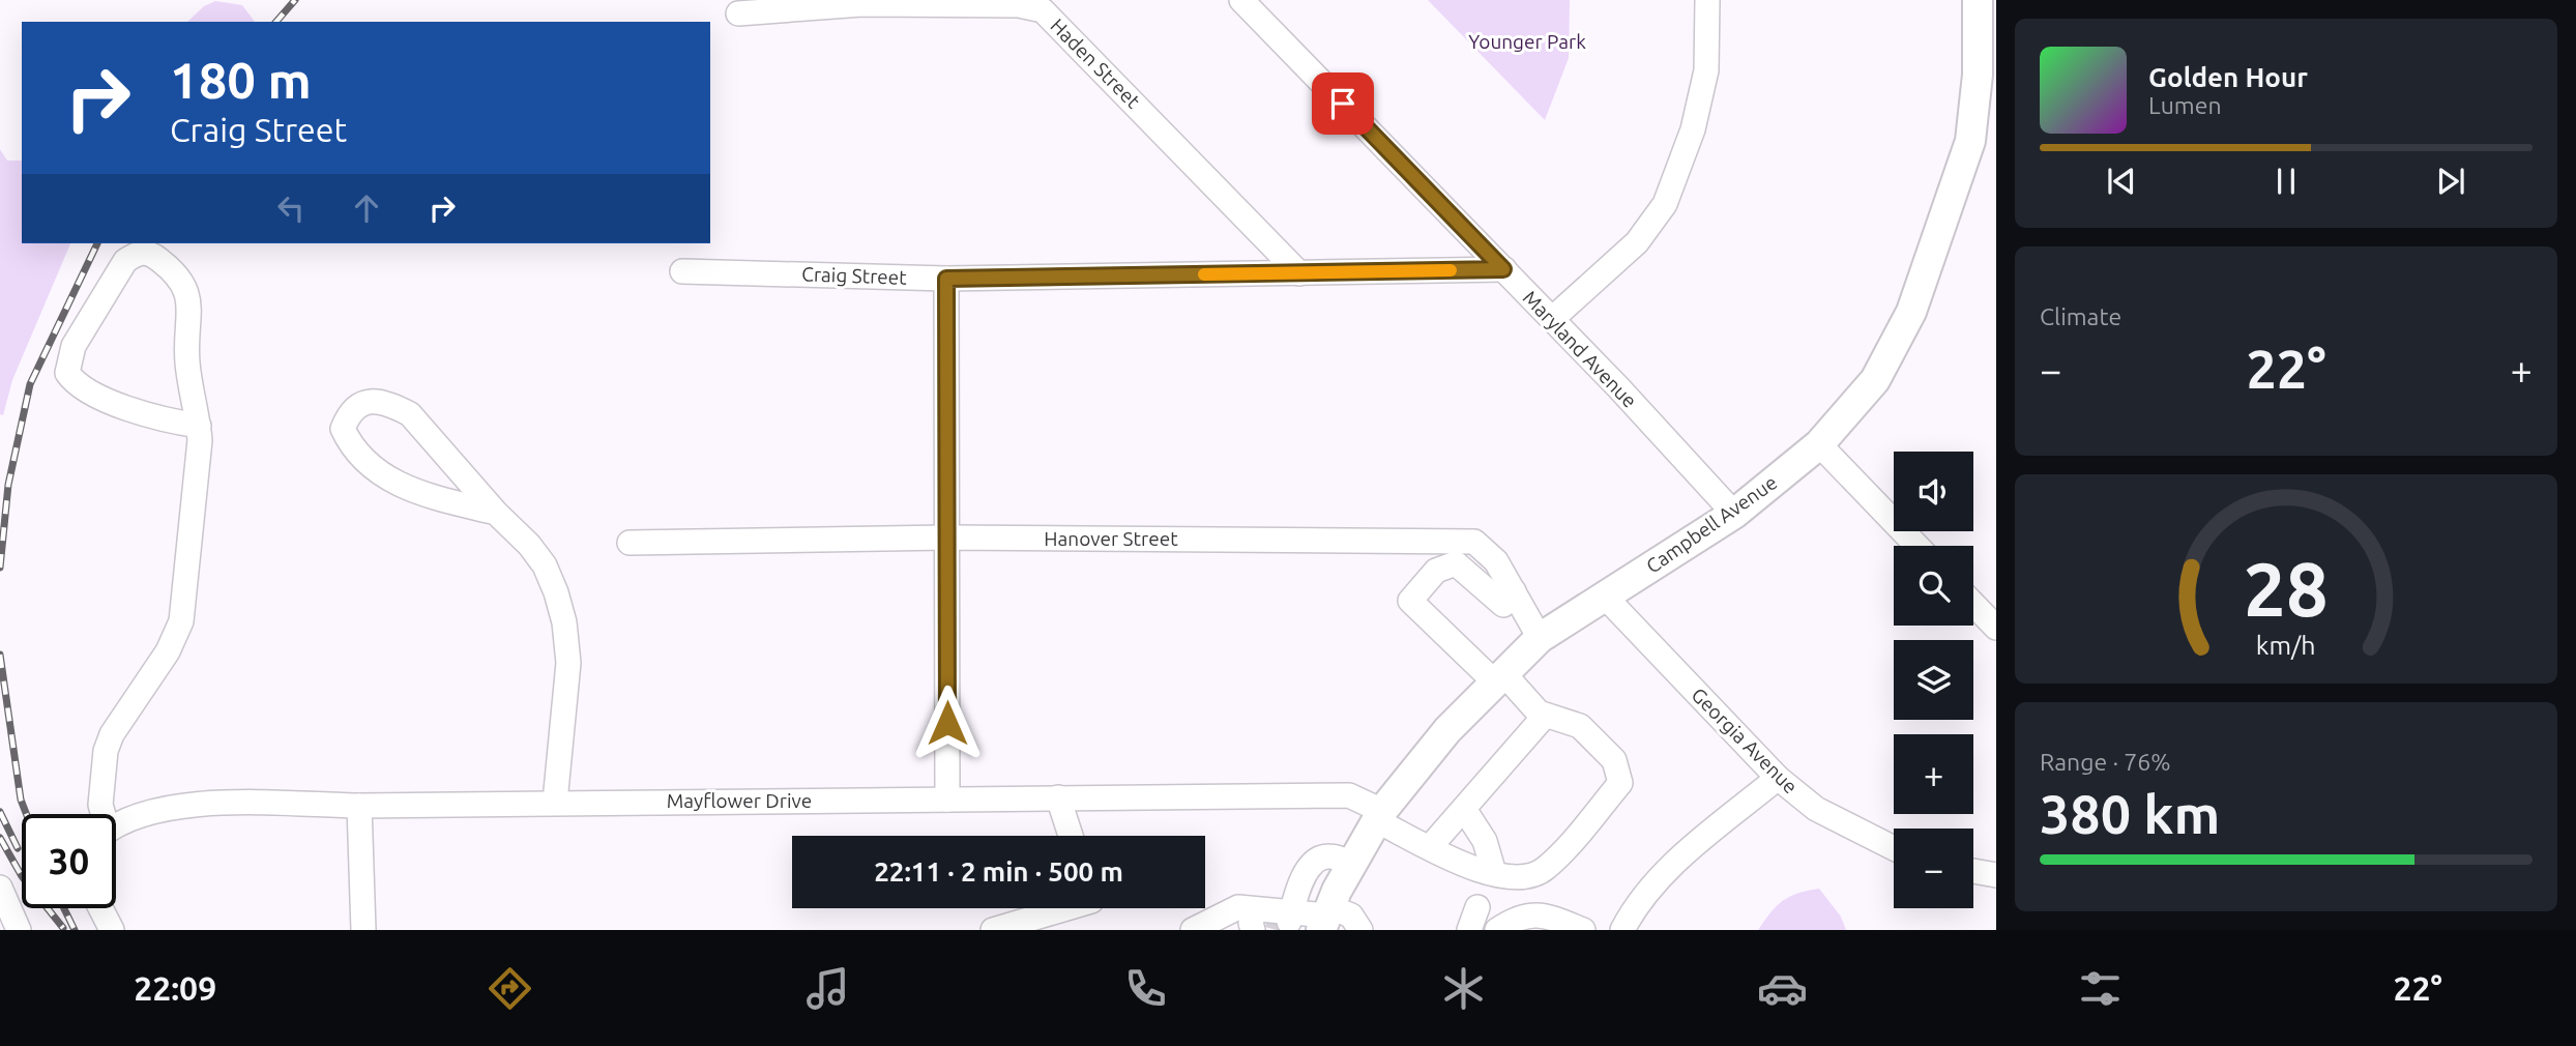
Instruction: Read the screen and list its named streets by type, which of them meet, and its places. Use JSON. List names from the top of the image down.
{
  "streets": {
    "main road": ["Campbell Avenue"],
    "street": [
      "Haden Street",
      "Craig Street",
      "Maryland Avenue",
      "Hanover Street",
      "Georgia Avenue",
      "Mayflower Drive"
    ]
  },
  "crossings": [
    ["Haden Street", "Craig Street"],
    ["Craig Street", "Maryland Avenue"],
    ["Maryland Avenue", "Campbell Avenue"],
    ["Campbell Avenue", "Hanover Street"],
    ["Campbell Avenue", "Georgia Avenue"],
    ["Campbell Avenue", "Mayflower Drive"]
  ],
  "parks": ["Younger Park"],
  "page": {
    "turn": ["180 m", "Craig Street"],
    "song": ["Golden Hour", "Lumen"],
    "tile": [
      "Climate",
      ["Range · 76%", "380 km"]
    ],
    "heat": ["−", "22°", "+"],
    "map_buttons": ["+", "−"],
    "limit": "30",
    "trip": "22:11 · 2 min · 500 m",
    "tabs": ["22:09", "22°"],
    "gauge": ["28", "km/h"]
  }
}
